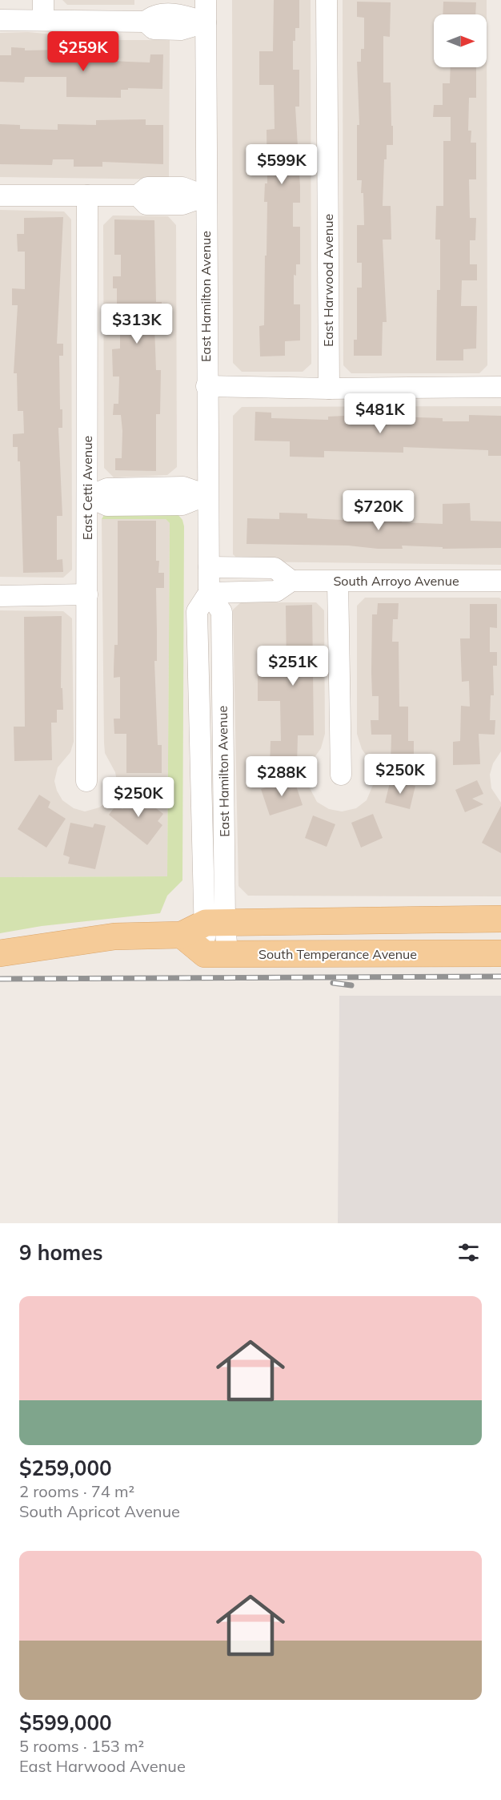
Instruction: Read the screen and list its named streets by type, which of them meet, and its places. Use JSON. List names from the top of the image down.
{
  "streets": {
    "main road": ["South Temperance Avenue"],
    "street": [
      "East Harwood Avenue",
      "East Hamilton Avenue",
      "East Cetti Avenue",
      "South Arroyo Avenue"
    ]
  },
  "crossings": [
    ["East Hamilton Avenue", "South Arroyo Avenue"],
    ["East Hamilton Avenue", "South Temperance Avenue"]
  ],
  "north": "right",
  "page": {
    "price": [
      "$259K",
      "$599K",
      "$313K",
      "$481K",
      "$720K",
      "$251K",
      "$250K",
      "$288K",
      "$250K"
    ],
    "heading": "9 homes",
    "list": [
      {
        "name": "$259,000",
        "note": "2 rooms · 74 m² · South Apricot Avenue"
      },
      {
        "name": "$599,000",
        "note": "5 rooms · 153 m² · East Harwood Avenue"
      }
    ]
  }
}
